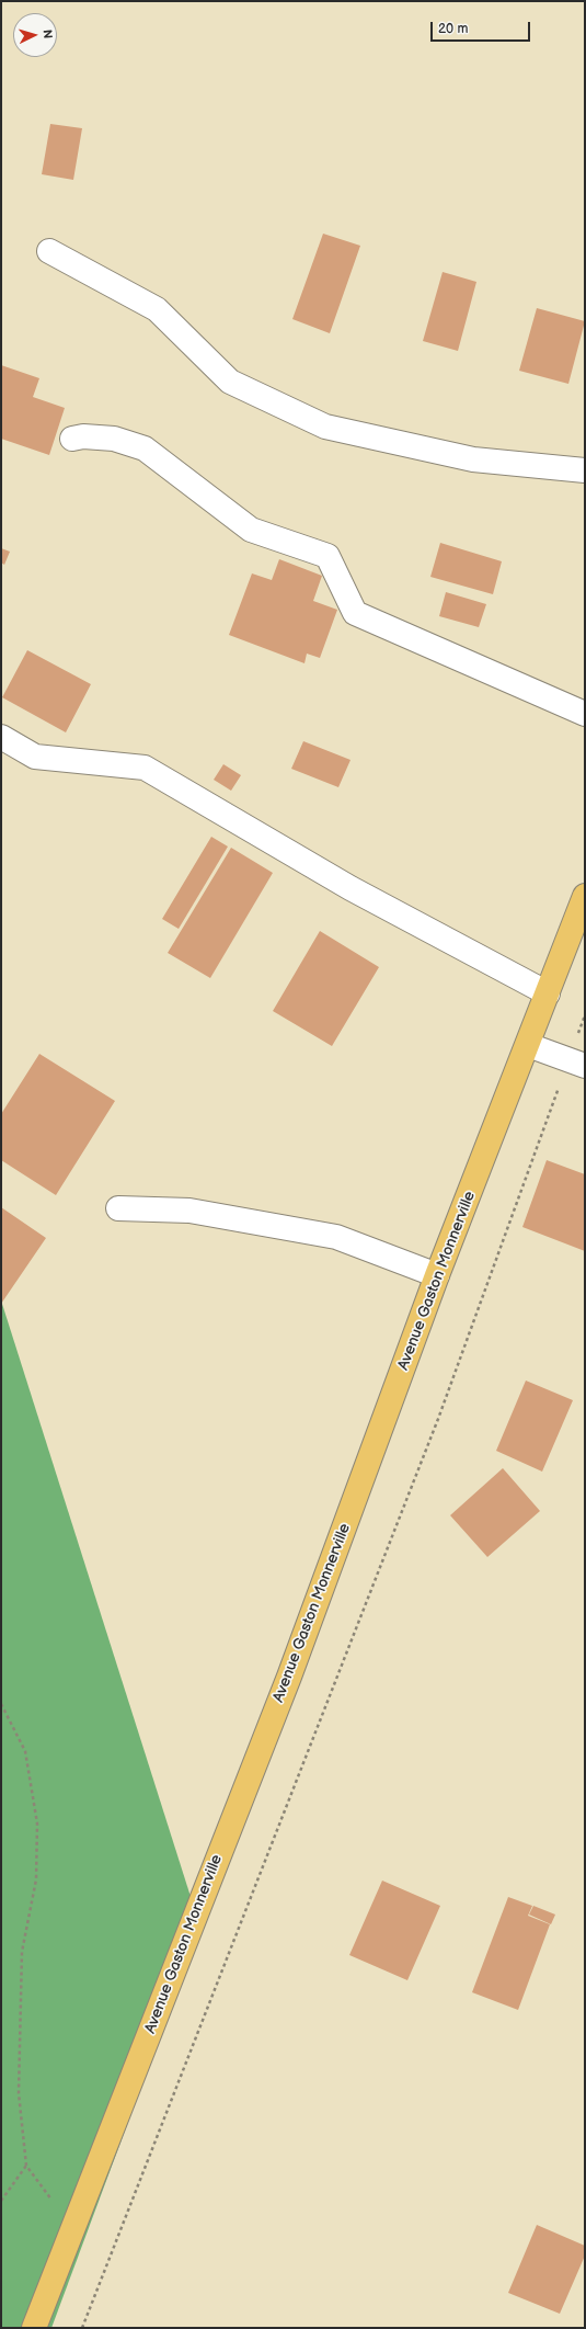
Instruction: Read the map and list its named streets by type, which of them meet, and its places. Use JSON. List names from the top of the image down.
{
  "streets": {
    "main road": ["Avenue Gaston Monnerville"]
  },
  "scale_bar": "20 m",
  "north": "right"
}
